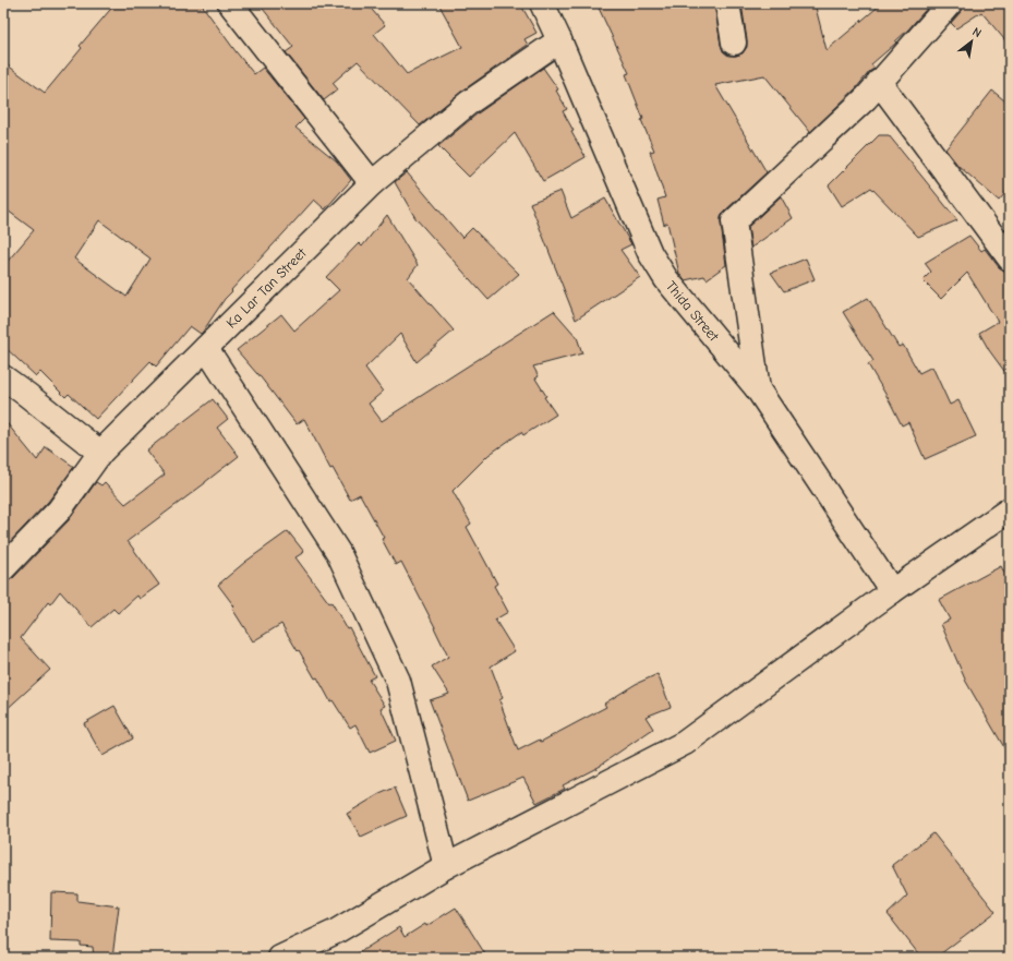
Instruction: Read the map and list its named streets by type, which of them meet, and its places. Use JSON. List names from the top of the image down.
{
  "streets": {
    "street": ["Ka Lar Tan Street", "Thida Street"]
  },
  "crossings": [
    ["Ka Lar Tan Street", "Thida Street"]
  ],
  "north": "top right"
}
